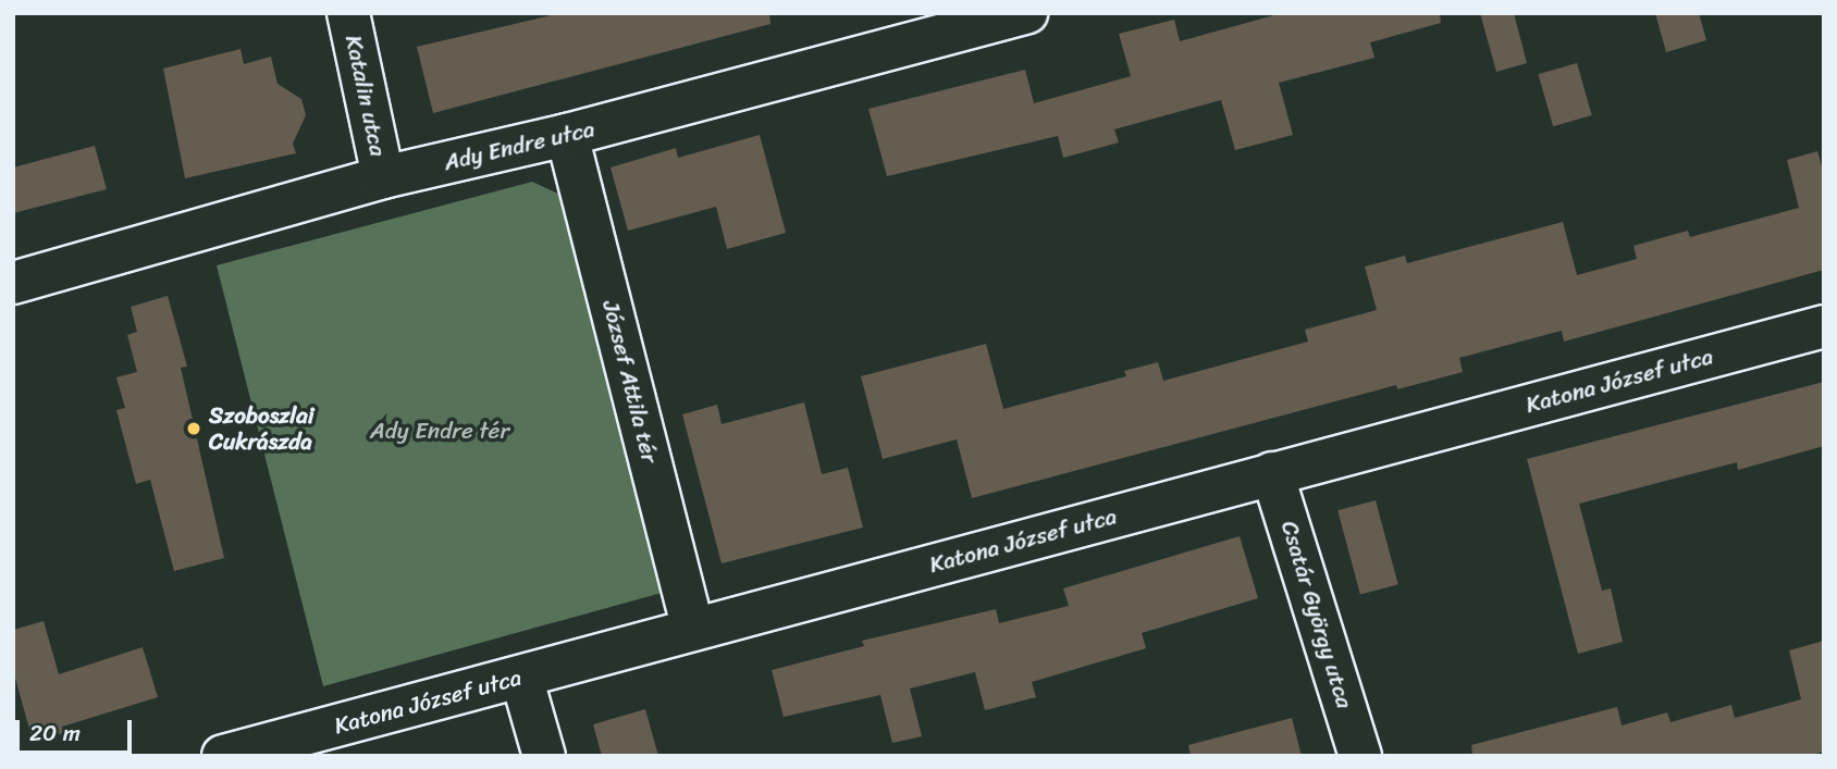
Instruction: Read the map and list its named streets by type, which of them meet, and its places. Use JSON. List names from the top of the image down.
{
  "streets": {
    "street": [
      "Katalin utca",
      "Ady Endre utca",
      "Katona József utca",
      "József Attila tér",
      "Csatár György utca"
    ]
  },
  "crossings": [
    ["Katalin utca", "Ady Endre utca"],
    ["Ady Endre utca", "József Attila tér"],
    ["Katona József utca", "József Attila tér"],
    ["Katona József utca", "Csatár György utca"]
  ],
  "parks": ["Ady Endre tér"],
  "places": ["Szoboszlai Cukrászda"],
  "scale_bar": "20 m"
}
